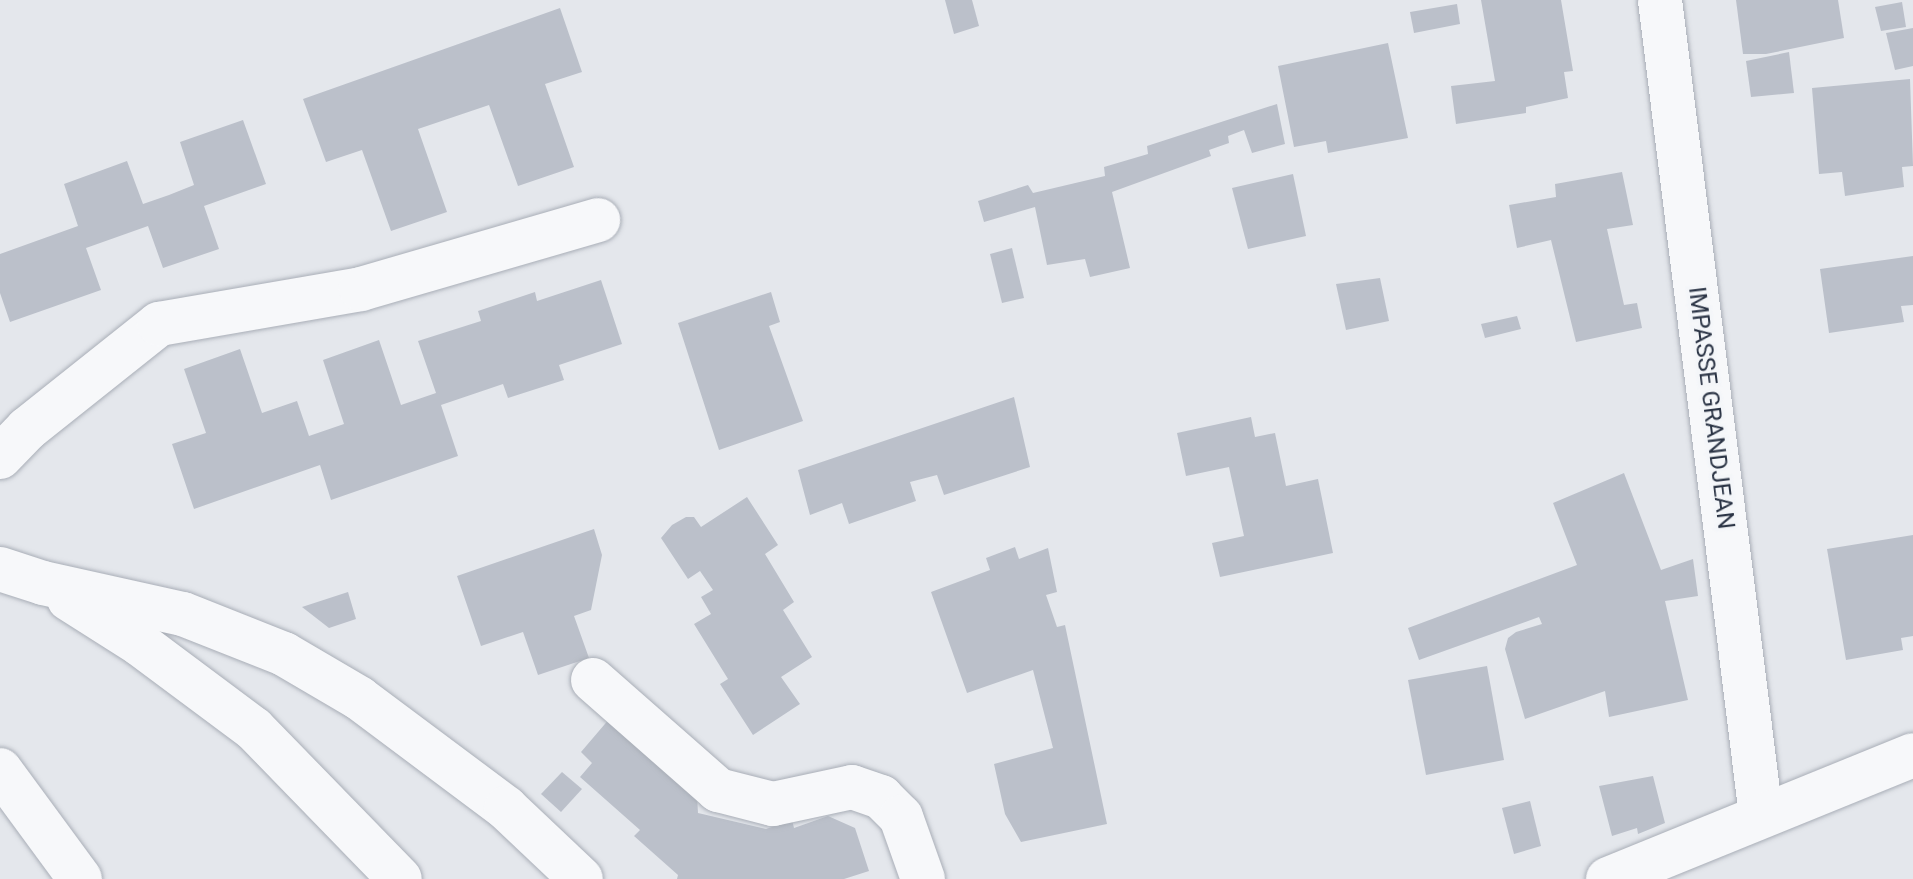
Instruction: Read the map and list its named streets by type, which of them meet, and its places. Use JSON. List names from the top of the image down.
{
  "streets": {
    "street": ["IMPASSE GRANDJEAN"]
  }
}
